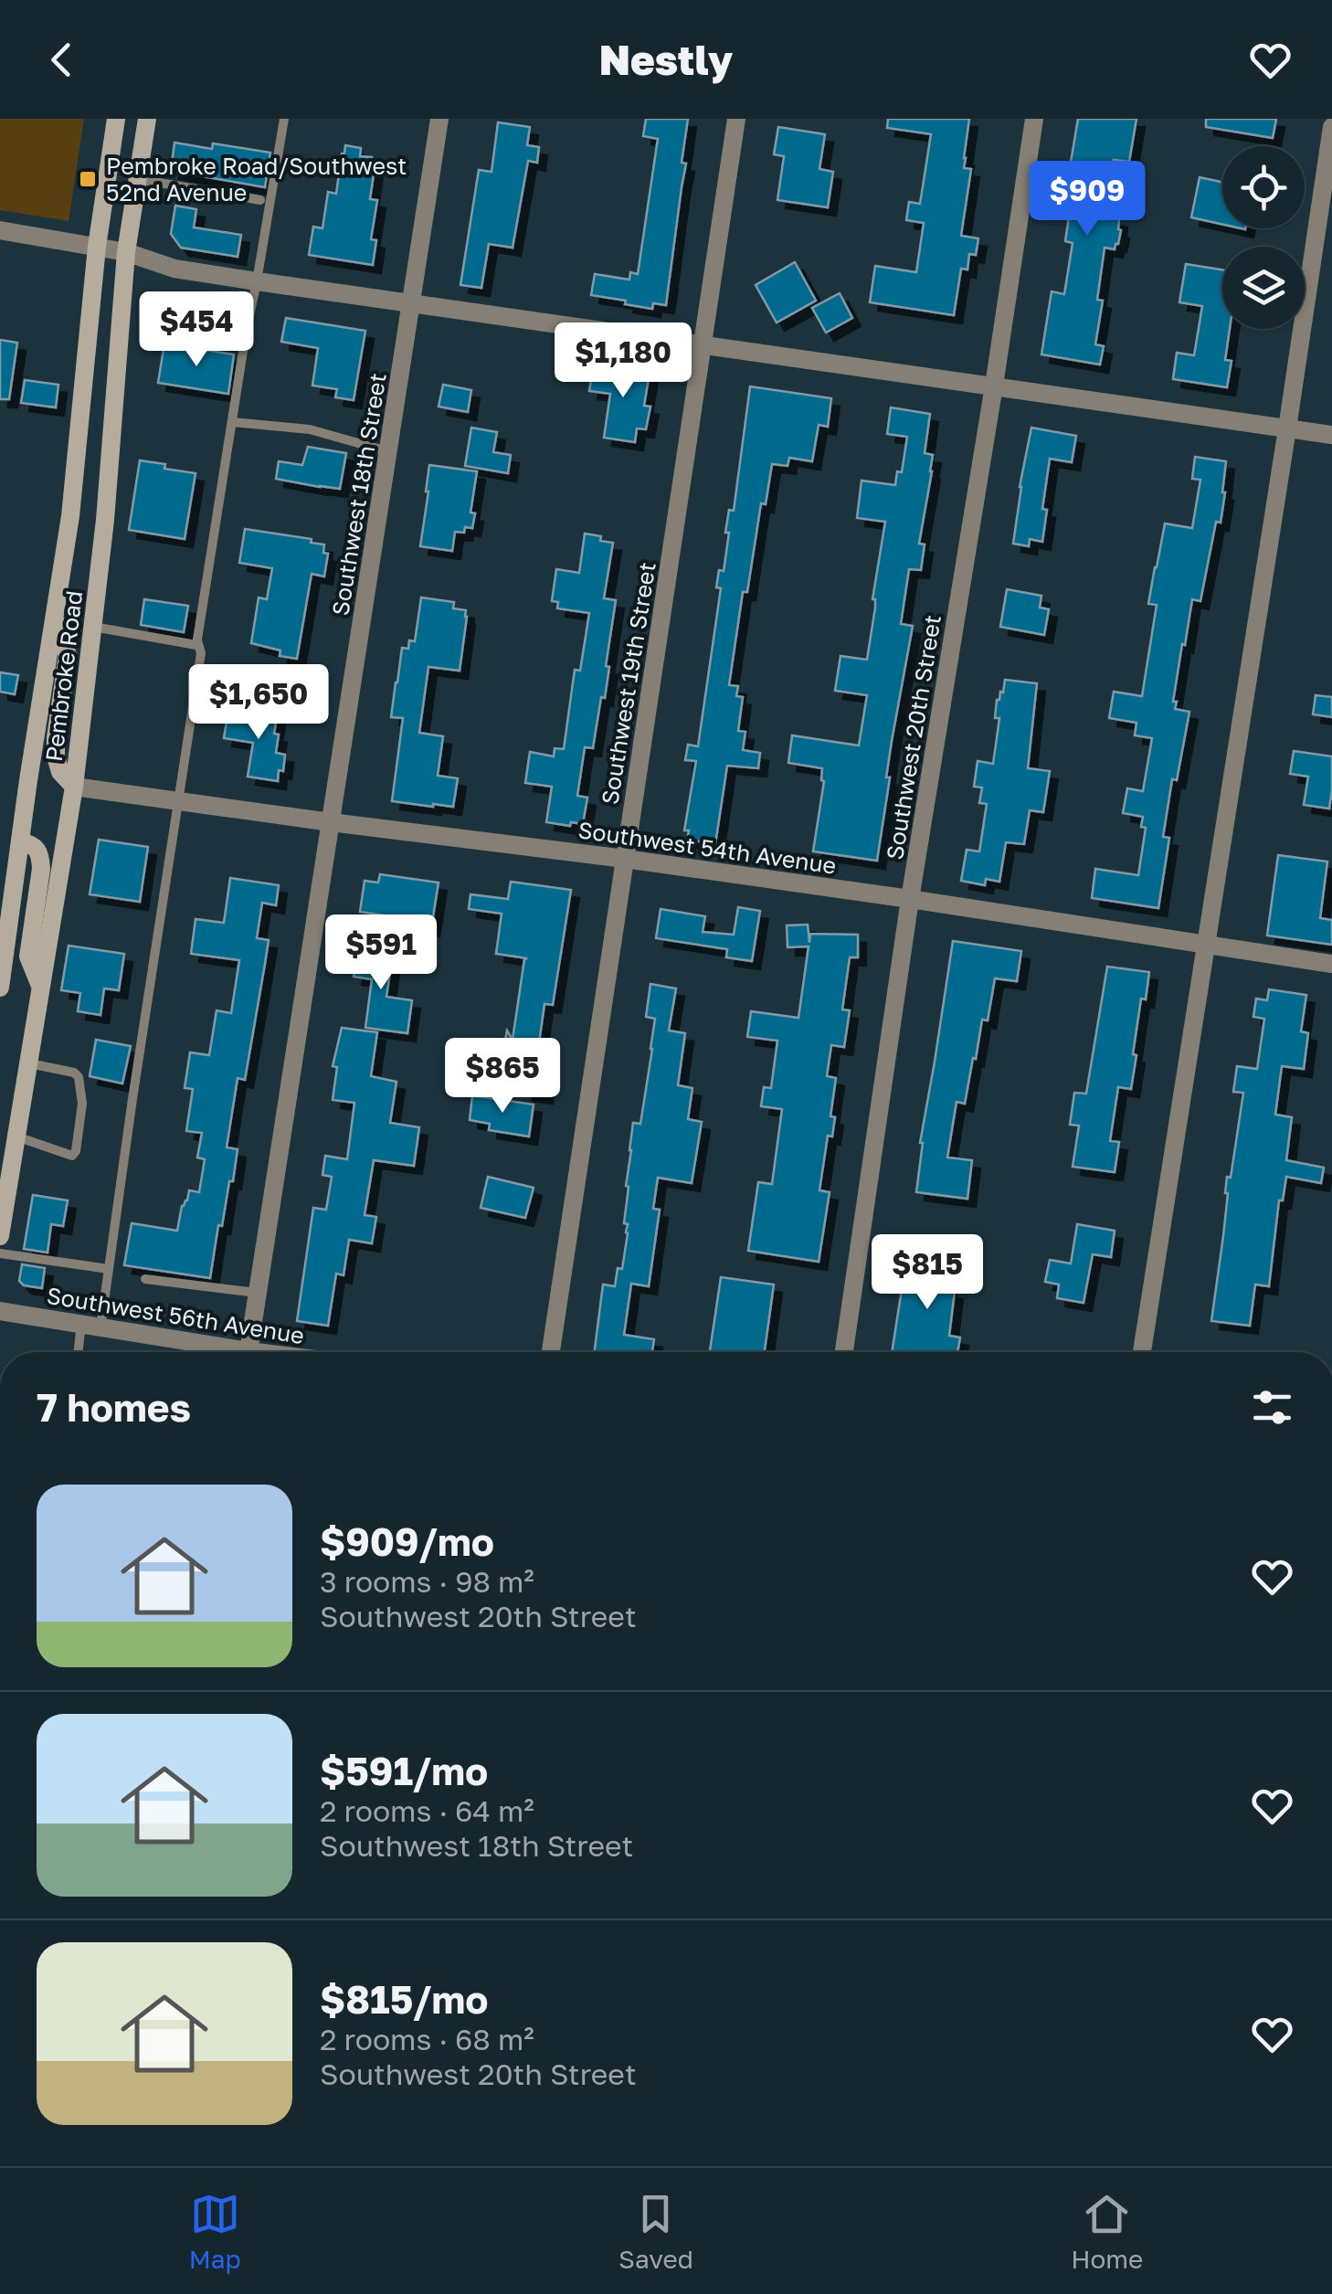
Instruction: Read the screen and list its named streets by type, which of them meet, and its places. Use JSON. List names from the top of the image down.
{
  "streets": {
    "main road": ["Pembroke Road"],
    "street": [
      "Southwest 18th Street",
      "Southwest 19th Street",
      "Southwest 20th Street",
      "Southwest 54th Avenue",
      "Southwest 56th Avenue"
    ]
  },
  "crossings": [
    ["Southwest 18th Street", "Southwest 54th Avenue"],
    ["Pembroke Road", "Southwest 54th Avenue"],
    ["Southwest 19th Street", "Southwest 54th Avenue"],
    ["Southwest 20th Street", "Southwest 54th Avenue"]
  ],
  "places": {
    "transit": ["Pembroke Road/Southwest 52nd Avenue"]
  },
  "page": {
    "header": "Nestly",
    "price": [
      "$909",
      "$454",
      "$1,180",
      "$1,650",
      "$591",
      "$865",
      "$815"
    ],
    "heading": "7 homes",
    "list": [
      {
        "name": "$909/mo",
        "note": "3 rooms · 98 m² · Southwest 20th Street"
      },
      {
        "name": "$591/mo",
        "note": "2 rooms · 64 m² · Southwest 18th Street"
      },
      {
        "name": "$815/mo",
        "note": "2 rooms · 68 m² · Southwest 20th Street"
      }
    ],
    "tabs": ["Map", "Saved", "Home"]
  }
}
